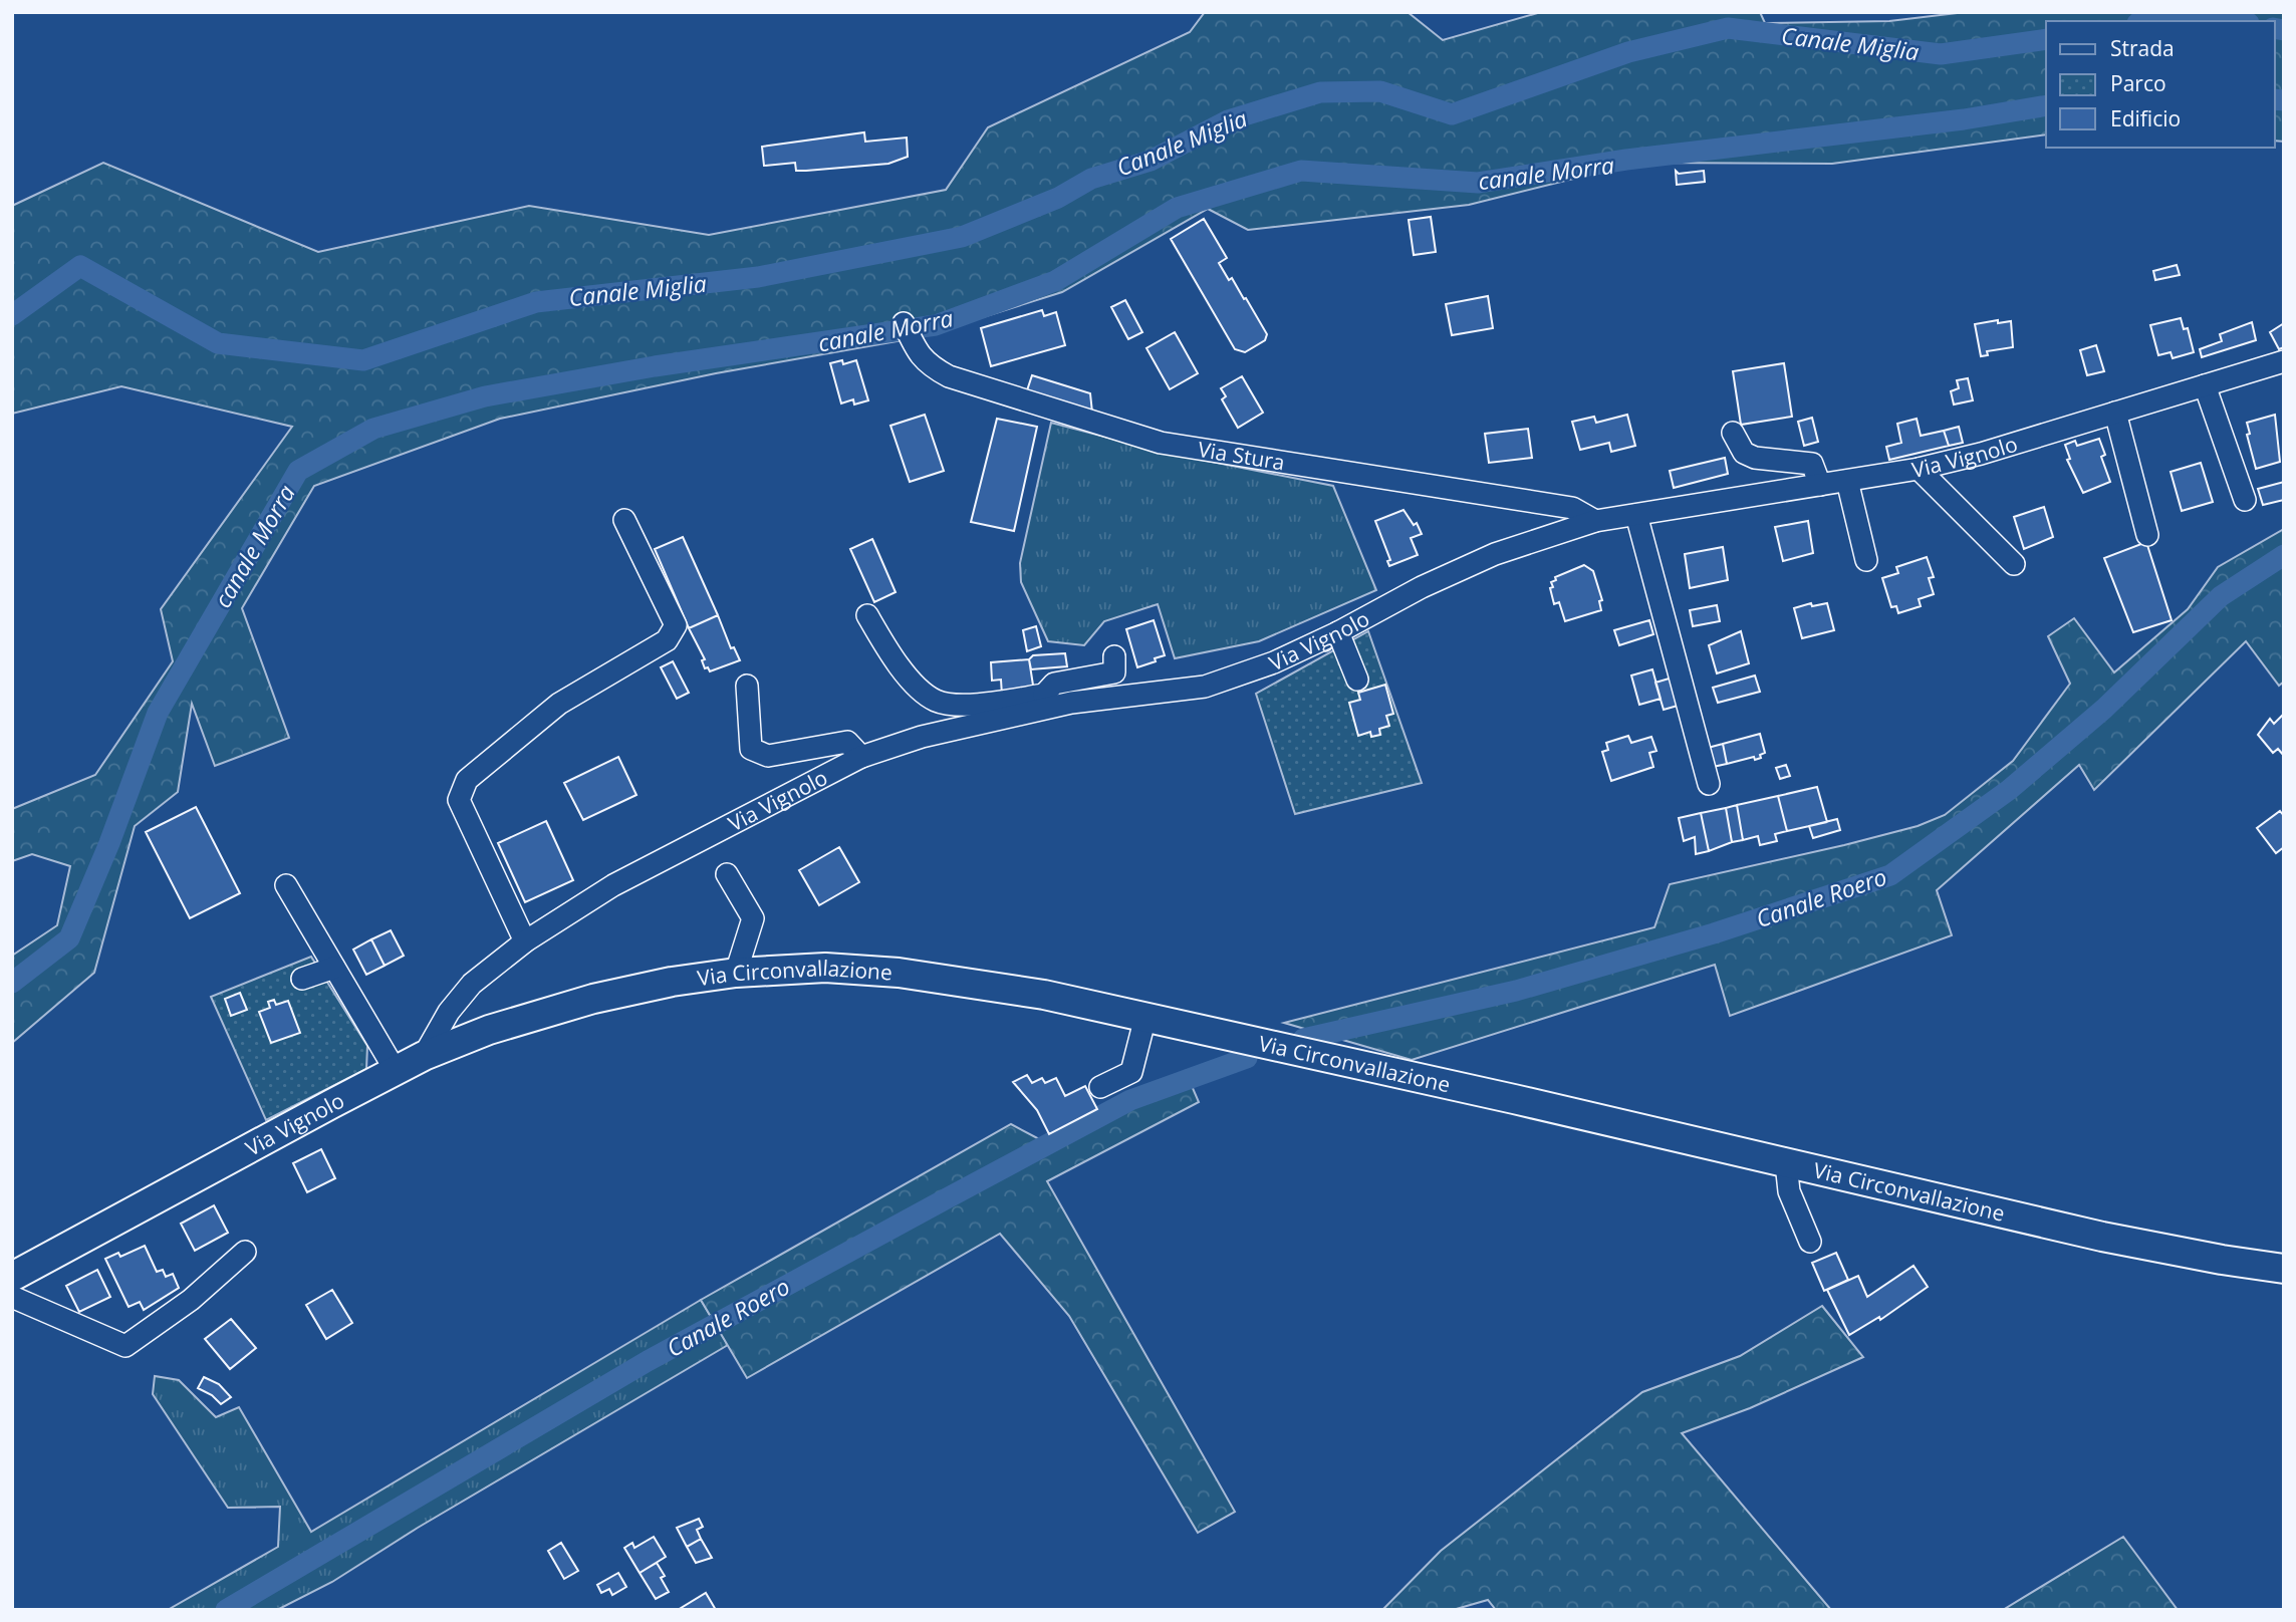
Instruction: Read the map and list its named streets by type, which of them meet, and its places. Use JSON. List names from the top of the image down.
{
  "streets": {
    "main road": ["Via Vignolo", "Via Circonvallazione"],
    "street": ["Via Stura"]
  },
  "crossings": [
    ["Via Stura", "Via Vignolo"],
    ["Via Vignolo", "Via Circonvallazione"]
  ],
  "water": ["Canale Miglia", "canale Morra", "Canale Roero"],
  "legend": ["Strada", "Parco", "Edificio"]
}
